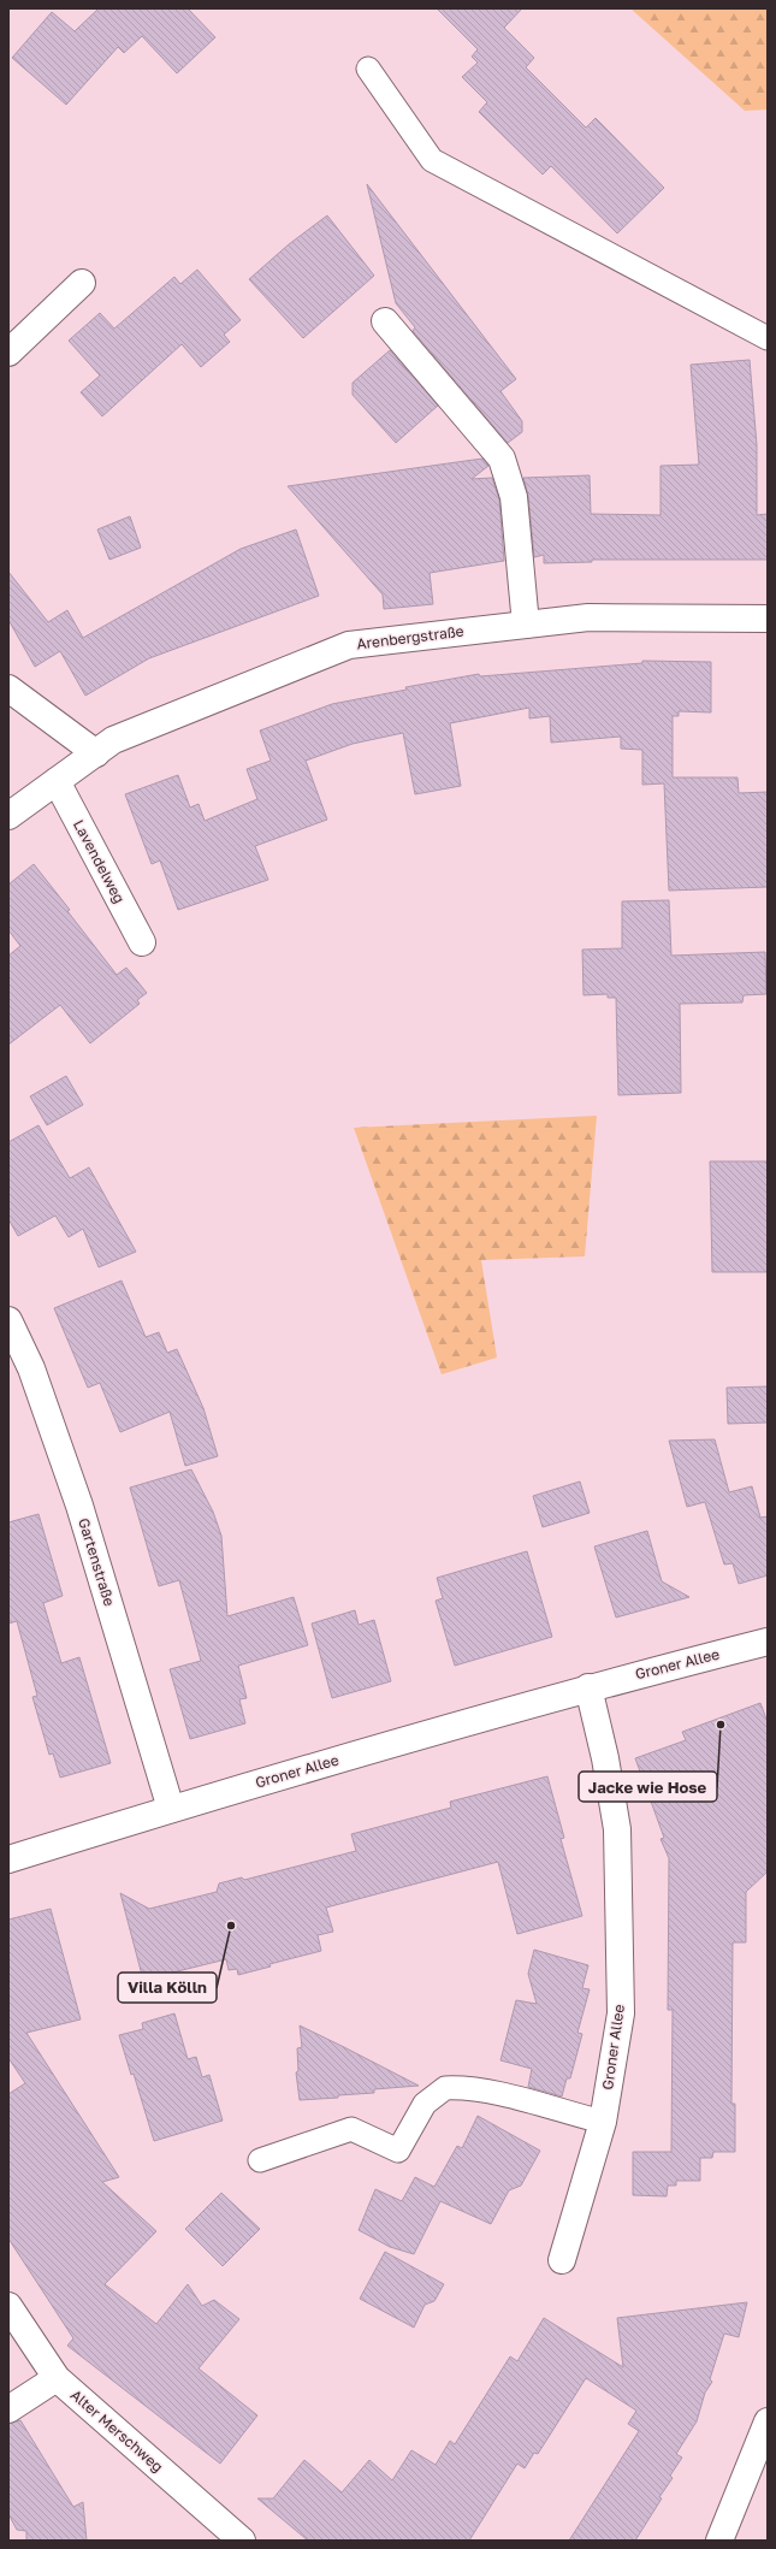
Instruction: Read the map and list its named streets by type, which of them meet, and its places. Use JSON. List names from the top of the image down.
{
  "streets": {
    "street": [
      "Arenbergstraße",
      "Lavendelweg",
      "Gartenstraße",
      "Groner Allee",
      "Alter Merschweg"
    ]
  },
  "crossings": [
    ["Arenbergstraße", "Lavendelweg"],
    ["Gartenstraße", "Groner Allee"]
  ],
  "places": ["Jacke wie Hose", "Villa Kölln"]
}
